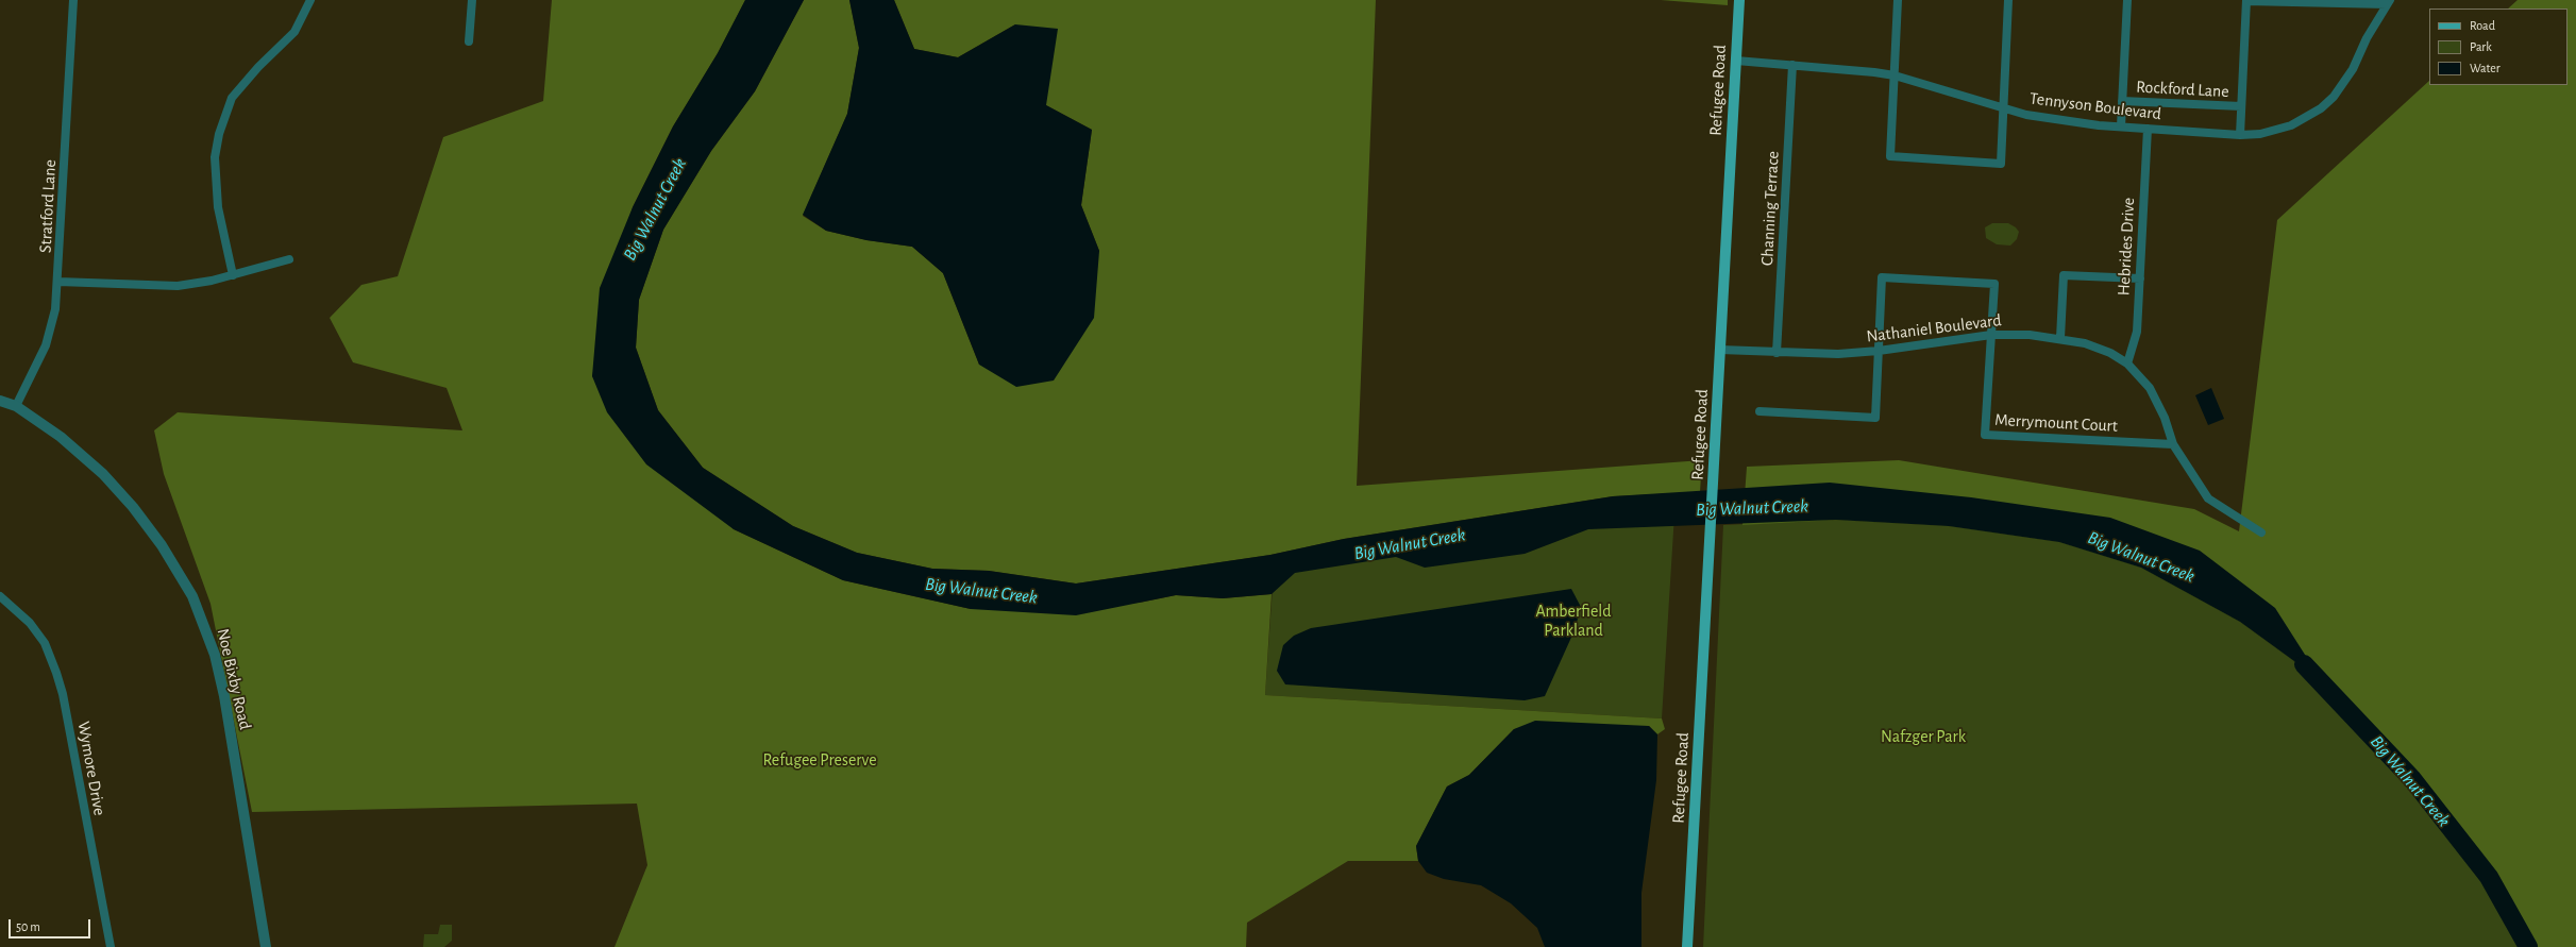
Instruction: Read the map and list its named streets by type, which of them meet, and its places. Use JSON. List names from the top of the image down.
{
  "streets": {
    "main road": ["Refugee Road"],
    "street": [
      "Rockford Lane",
      "Tennyson Boulevard",
      "Stratford Lane",
      "Channing Terrace",
      "Hebrides Drive",
      "Nathaniel Boulevard",
      "Merrymount Court",
      "Noe Bixby Road",
      "Wymore Drive"
    ]
  },
  "crossings": [
    ["Refugee Road", "Tennyson Boulevard"],
    ["Refugee Road", "Nathaniel Boulevard"],
    ["Tennyson Boulevard", "Channing Terrace"],
    ["Tennyson Boulevard", "Hebrides Drive"],
    ["Stratford Lane", "Noe Bixby Road"],
    ["Channing Terrace", "Nathaniel Boulevard"],
    ["Hebrides Drive", "Nathaniel Boulevard"],
    ["Nathaniel Boulevard", "Merrymount Court"]
  ],
  "water": ["Big Walnut Creek"],
  "parks": ["Amberfield Parkland", "Nafzger Park", "Refugee Preserve"],
  "legend": ["Road", "Park", "Water"],
  "scale_bar": "50 m"
}
